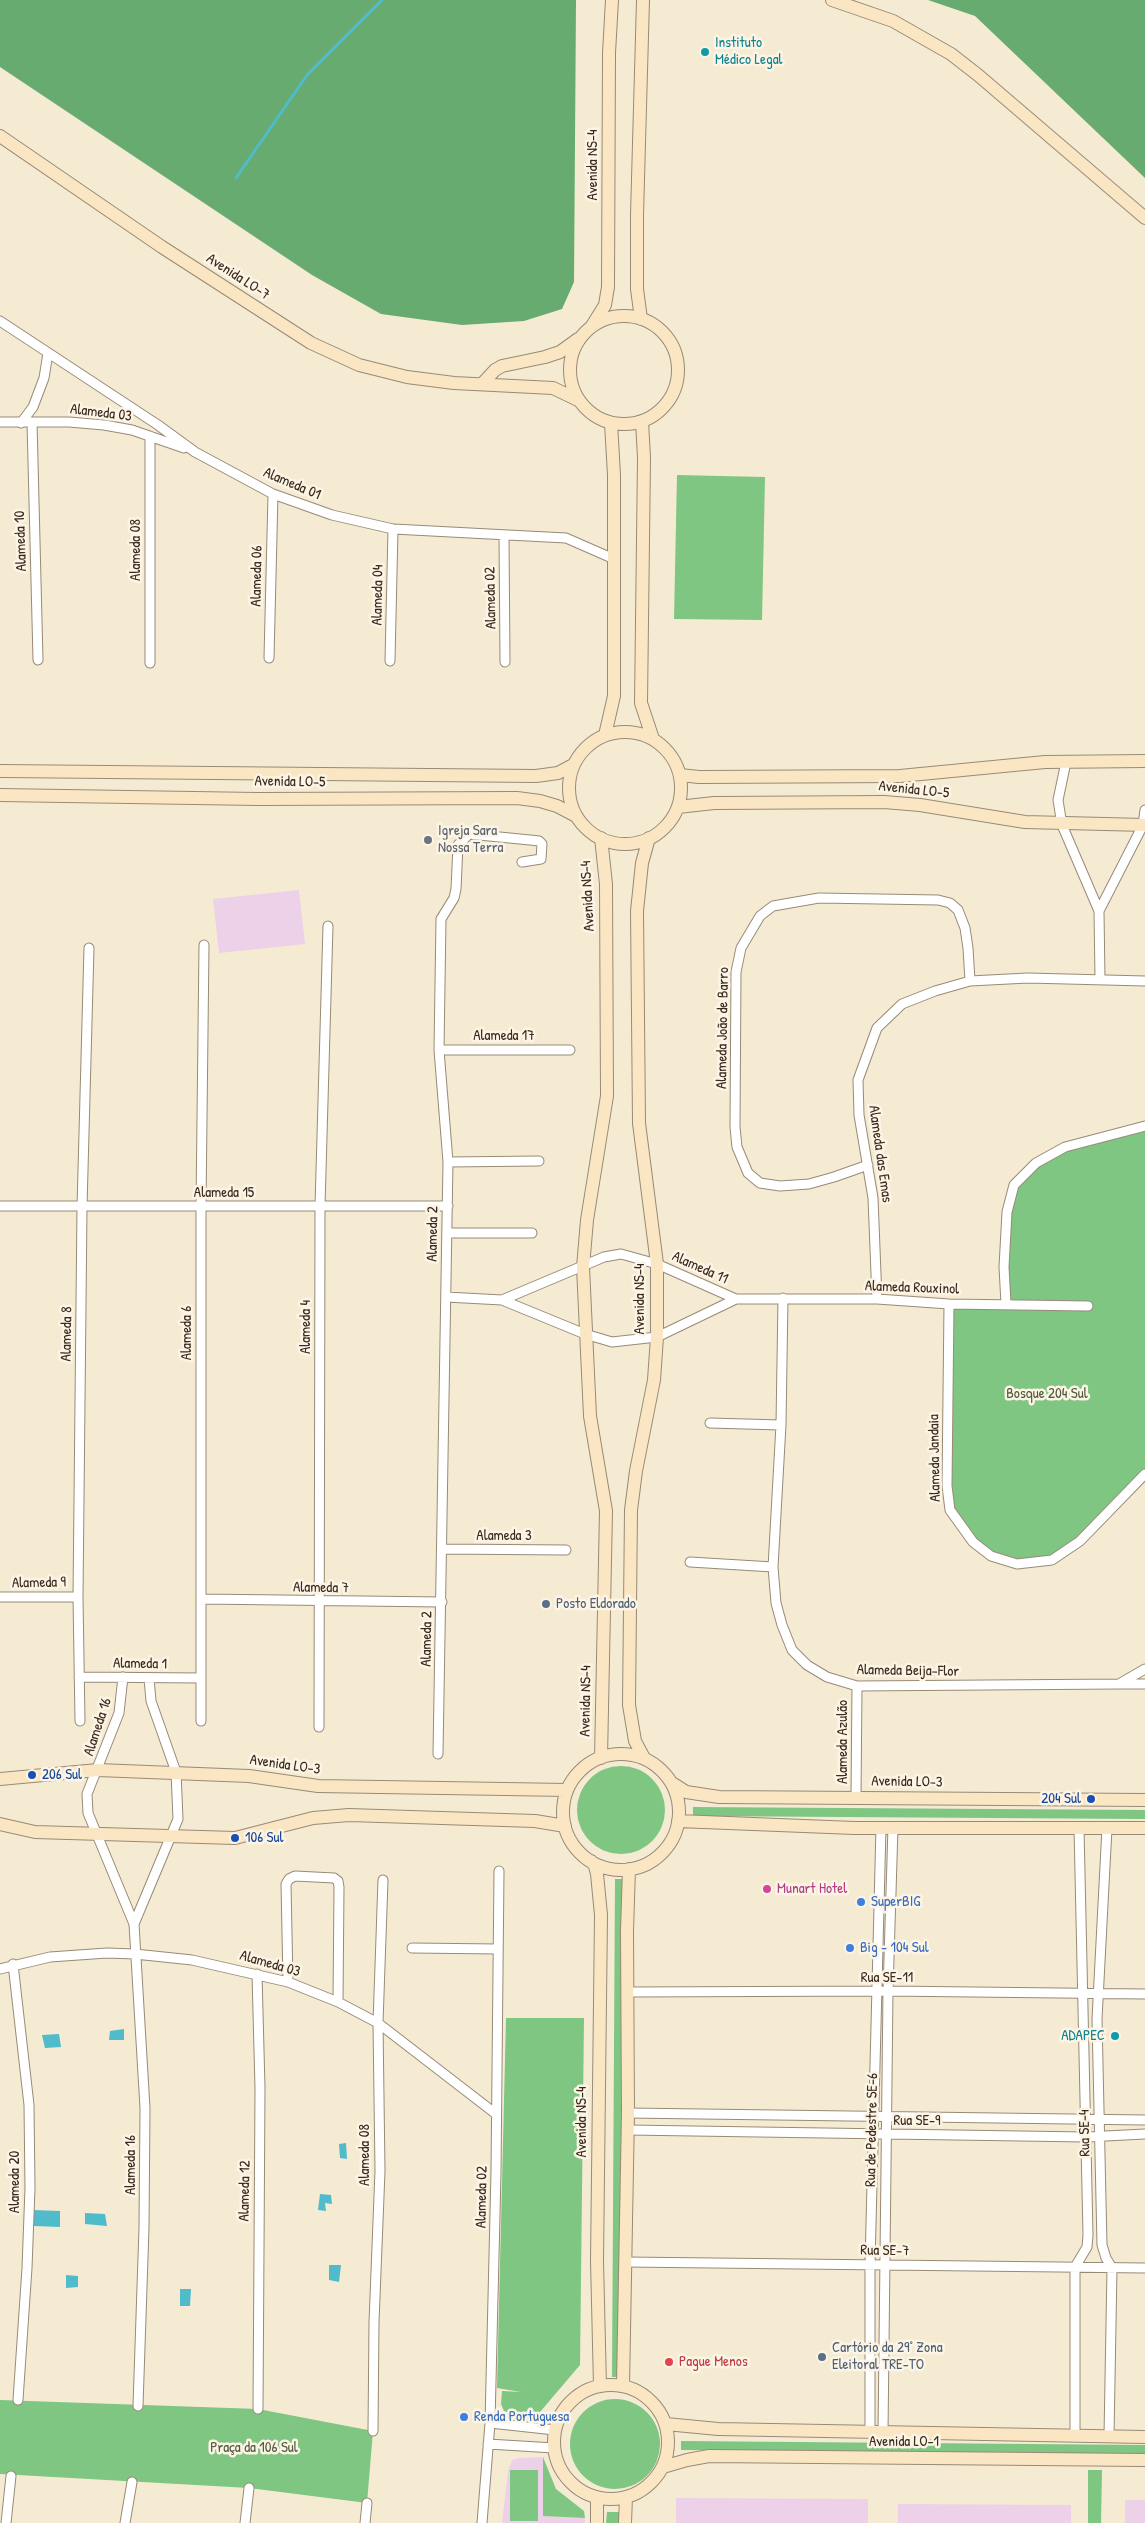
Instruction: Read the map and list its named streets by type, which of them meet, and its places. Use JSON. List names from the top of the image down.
{
  "streets": {
    "street": [
      "Avenida NS-4",
      "Avenida LO-7",
      "Alameda 03",
      "Alameda 01",
      "Alameda 10",
      "Alameda 08",
      "Alameda 06",
      "Alameda 04",
      "Alameda 02",
      "Avenida LO-5",
      "Alameda João de Barro",
      "Alameda 17",
      "Alameda das Emas",
      "Alameda 15",
      "Alameda 2",
      "Alameda 11",
      "Alameda Rouxinol",
      "Alameda 4",
      "Alameda 6",
      "Alameda 8",
      "Alameda Jandaia",
      "Alameda 3",
      "Alameda 9",
      "Alameda 7",
      "Alameda 1",
      "Alameda Beija-Flor",
      "Alameda 16",
      "Alameda Azulão",
      "Avenida LO-3",
      "Rua SE-11",
      "Rua SE-9",
      "Rua de Pedestre SE-6",
      "Rua SE-4",
      "Alameda 20",
      "Alameda 12",
      "Rua SE-7",
      "Avenida LO-1"
    ]
  },
  "crossings": [
    ["Avenida NS-4", "Avenida LO-7"],
    ["Avenida NS-4", "Avenida LO-5"],
    ["Avenida NS-4", "Alameda 11"],
    ["Avenida NS-4", "Avenida LO-3"],
    ["Avenida NS-4", "Avenida LO-1"],
    ["Alameda 03", "Alameda 01"],
    ["Alameda 03", "Alameda 10"],
    ["Alameda 03", "Alameda 08"],
    ["Alameda 03", "Alameda 02"],
    ["Alameda 03", "Alameda 16"],
    ["Alameda 03", "Alameda 20"],
    ["Alameda 03", "Alameda 12"],
    ["Alameda 01", "Alameda 06"],
    ["Alameda 01", "Alameda 04"],
    ["Alameda 01", "Alameda 02"],
    ["Alameda João de Barro", "Alameda das Emas"],
    ["Alameda 17", "Alameda 2"],
    ["Alameda das Emas", "Alameda Rouxinol"],
    ["Alameda 15", "Alameda 2"],
    ["Alameda 15", "Alameda 4"],
    ["Alameda 15", "Alameda 6"],
    ["Alameda 15", "Alameda 8"],
    ["Alameda 2", "Alameda 11"],
    ["Alameda 2", "Alameda 3"],
    ["Alameda 2", "Alameda 7"],
    ["Alameda 11", "Alameda Rouxinol"],
    ["Alameda Rouxinol", "Alameda Jandaia"],
    ["Alameda Rouxinol", "Alameda Beija-Flor"],
    ["Alameda 4", "Alameda 7"],
    ["Alameda 6", "Alameda 7"],
    ["Alameda 6", "Alameda 1"],
    ["Alameda 8", "Alameda 9"],
    ["Alameda 8", "Alameda 1"],
    ["Alameda 1", "Alameda 16"],
    ["Alameda Beija-Flor", "Alameda Azulão"],
    ["Alameda 16", "Avenida LO-3"],
    ["Alameda Azulão", "Avenida LO-3"],
    ["Rua SE-11", "Rua de Pedestre SE-6"],
    ["Rua SE-11", "Rua SE-4"],
    ["Rua SE-9", "Rua de Pedestre SE-6"],
    ["Rua SE-9", "Rua SE-4"],
    ["Rua de Pedestre SE-6", "Rua SE-7"],
    ["Rua de Pedestre SE-6", "Avenida LO-1"],
    ["Rua SE-4", "Rua SE-7"],
    ["Rua SE-4", "Avenida LO-1"]
  ],
  "parks": ["Bosque 204 Sul", "Praça da 106 Sul"],
  "places": [
    "Instituto Médico Legal",
    "Igreja Sara Nossa Terra",
    "Posto Eldorado",
    "206 Sul",
    "204 Sul",
    "106 Sul",
    "Munart Hotel",
    "SuperBIG",
    "Big - 104 Sul",
    "ADAPEC",
    "Cartório da 29° Zona Eleitoral TRE-TO",
    "Pague Menos",
    "Renda Portuguesa"
  ]
}
